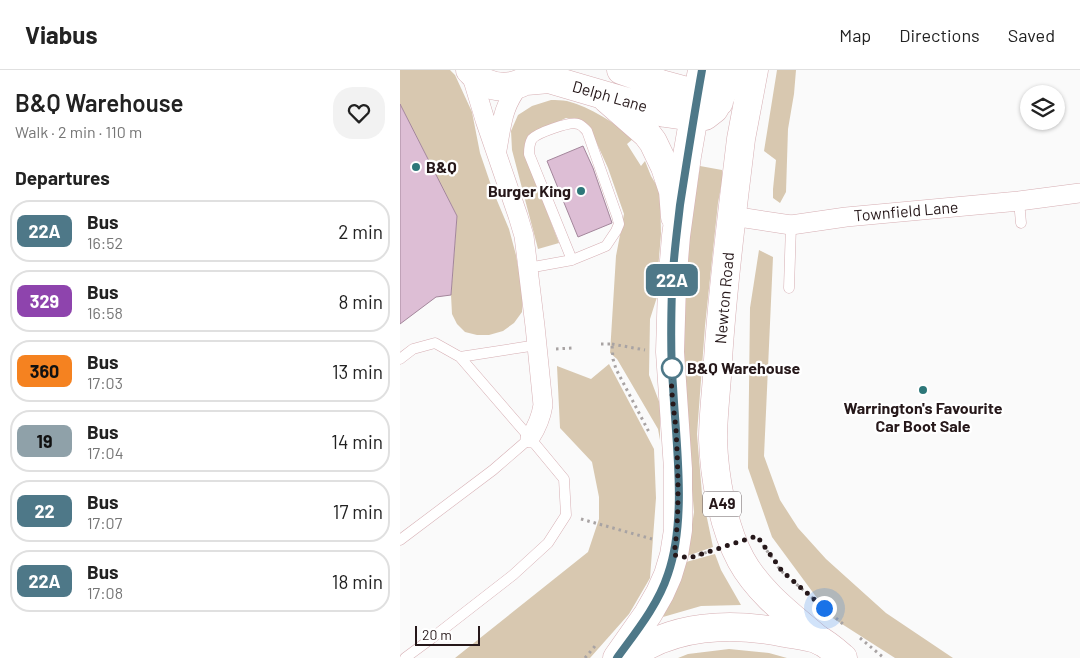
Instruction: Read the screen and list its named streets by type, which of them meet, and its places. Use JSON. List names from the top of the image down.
{
  "streets": {
    "main road": ["Delph Lane", "Newton Road", "A49"],
    "street": ["Townfield Lane"]
  },
  "crossings": [
    ["Townfield Lane", "Newton Road"],
    ["Newton Road", "A49"]
  ],
  "places": [
    "B&Q",
    "Burger King",
    "B&Q Warehouse",
    "Warrington's Favourite Car Boot Sale"
  ],
  "lines": ["bus line 22A"],
  "scale_bar": "20 m",
  "page": {
    "header": "Viabus",
    "nav": ["Map", "Directions", "Saved"],
    "heading": [
      ["B&Q Warehouse", "Walk · 2 min · 110 m"],
      "Departures"
    ],
    "on_map": "22A",
    "list": [
      {
        "mark": "22A",
        "name": "Bus",
        "note": "16:52",
        "value": "2 min"
      },
      {
        "mark": "329",
        "name": "Bus",
        "note": "16:58",
        "value": "8 min"
      },
      {
        "mark": "360",
        "name": "Bus",
        "note": "17:03",
        "value": "13 min"
      },
      {
        "mark": "19",
        "name": "Bus",
        "note": "17:04",
        "value": "14 min"
      },
      {
        "mark": "22",
        "name": "Bus",
        "note": "17:07",
        "value": "17 min"
      },
      {
        "mark": "22A",
        "name": "Bus",
        "note": "17:08",
        "value": "18 min"
      }
    ],
    "scale": "20 m"
  }
}
